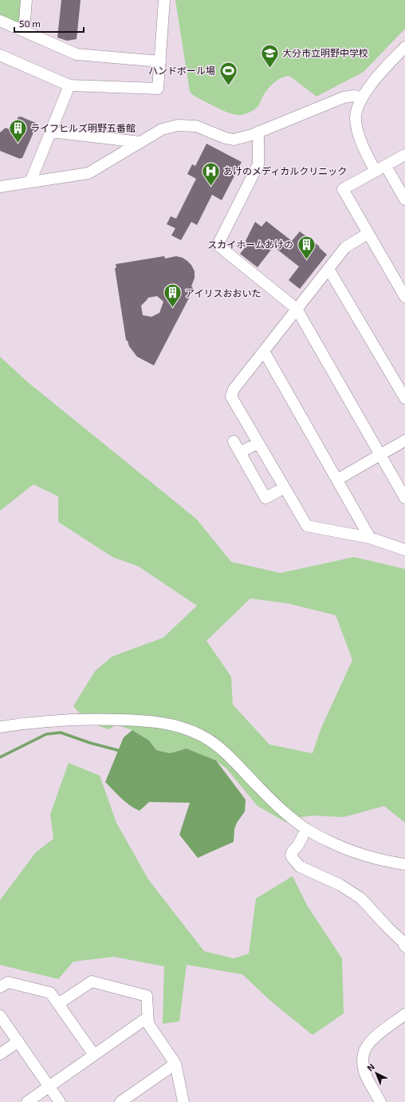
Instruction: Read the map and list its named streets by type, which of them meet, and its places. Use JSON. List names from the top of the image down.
{
  "places": {
    "school or university": ["大分市立明野中学校"],
    "sports": ["ハンドボール場"],
    "building": ["ライフヒルズ明野五番館", "スカイホームあけの", "アイリスおおいた"],
    "hospital": ["あけのメディカルクリニック"]
  },
  "scale_bar": "50 m",
  "north": "top left"
}
